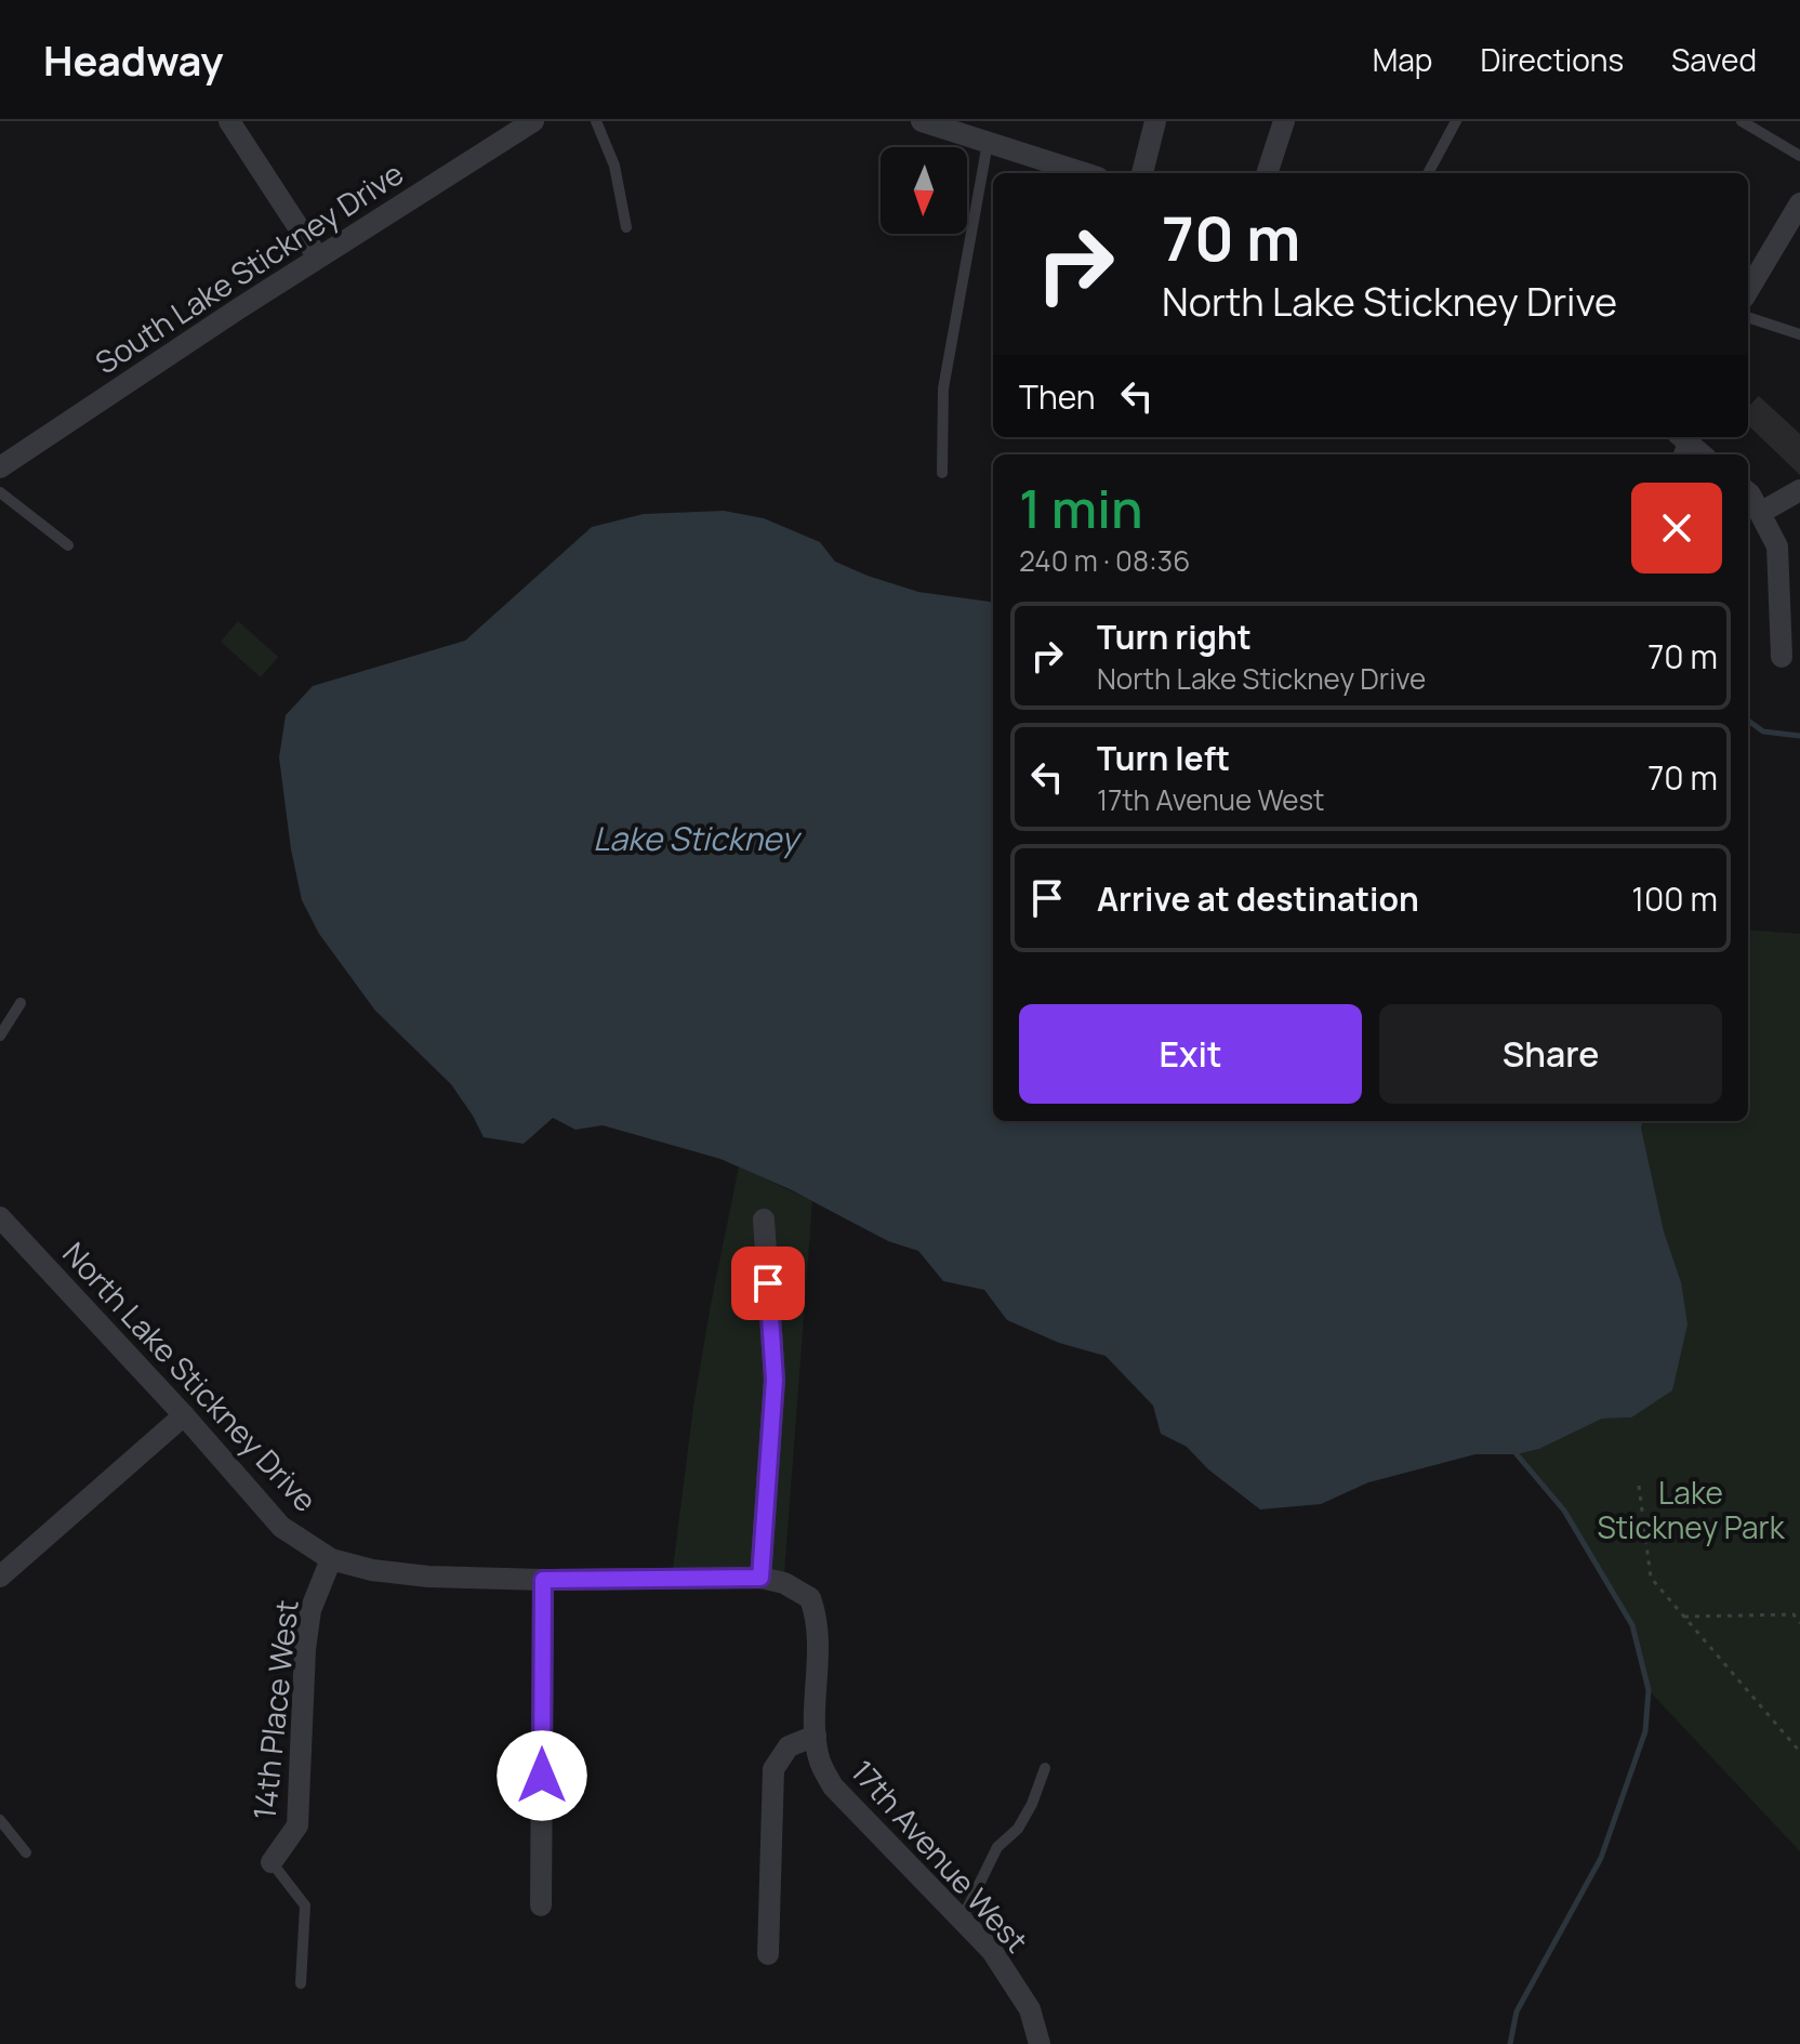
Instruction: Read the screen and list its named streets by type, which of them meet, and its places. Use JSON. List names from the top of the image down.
{
  "streets": {
    "street": [
      "South Lake Stickney Drive",
      "North Lake Stickney Drive",
      "14th Place West",
      "17th Avenue West"
    ]
  },
  "crossings": [
    ["North Lake Stickney Drive", "14th Place West"],
    ["North Lake Stickney Drive", "17th Avenue West"]
  ],
  "water": ["Lake Stickney"],
  "parks": ["Lake Stickney Park"],
  "north": "bottom",
  "page": {
    "header": "Headway",
    "nav": ["Map", "Directions", "Saved"],
    "turn": ["70 m", "North Lake Stickney Drive"],
    "then": "Then",
    "heading": ["1 min", "240 m · 08:36"],
    "list": [
      {
        "name": "Turn right",
        "note": "North Lake Stickney Drive",
        "value": "70 m"
      },
      {
        "name": "Turn left",
        "note": "17th Avenue West",
        "value": "70 m"
      },
      {
        "name": "Arrive at destination",
        "value": "100 m"
      }
    ],
    "buttons": ["Exit", "Share"]
  }
}
